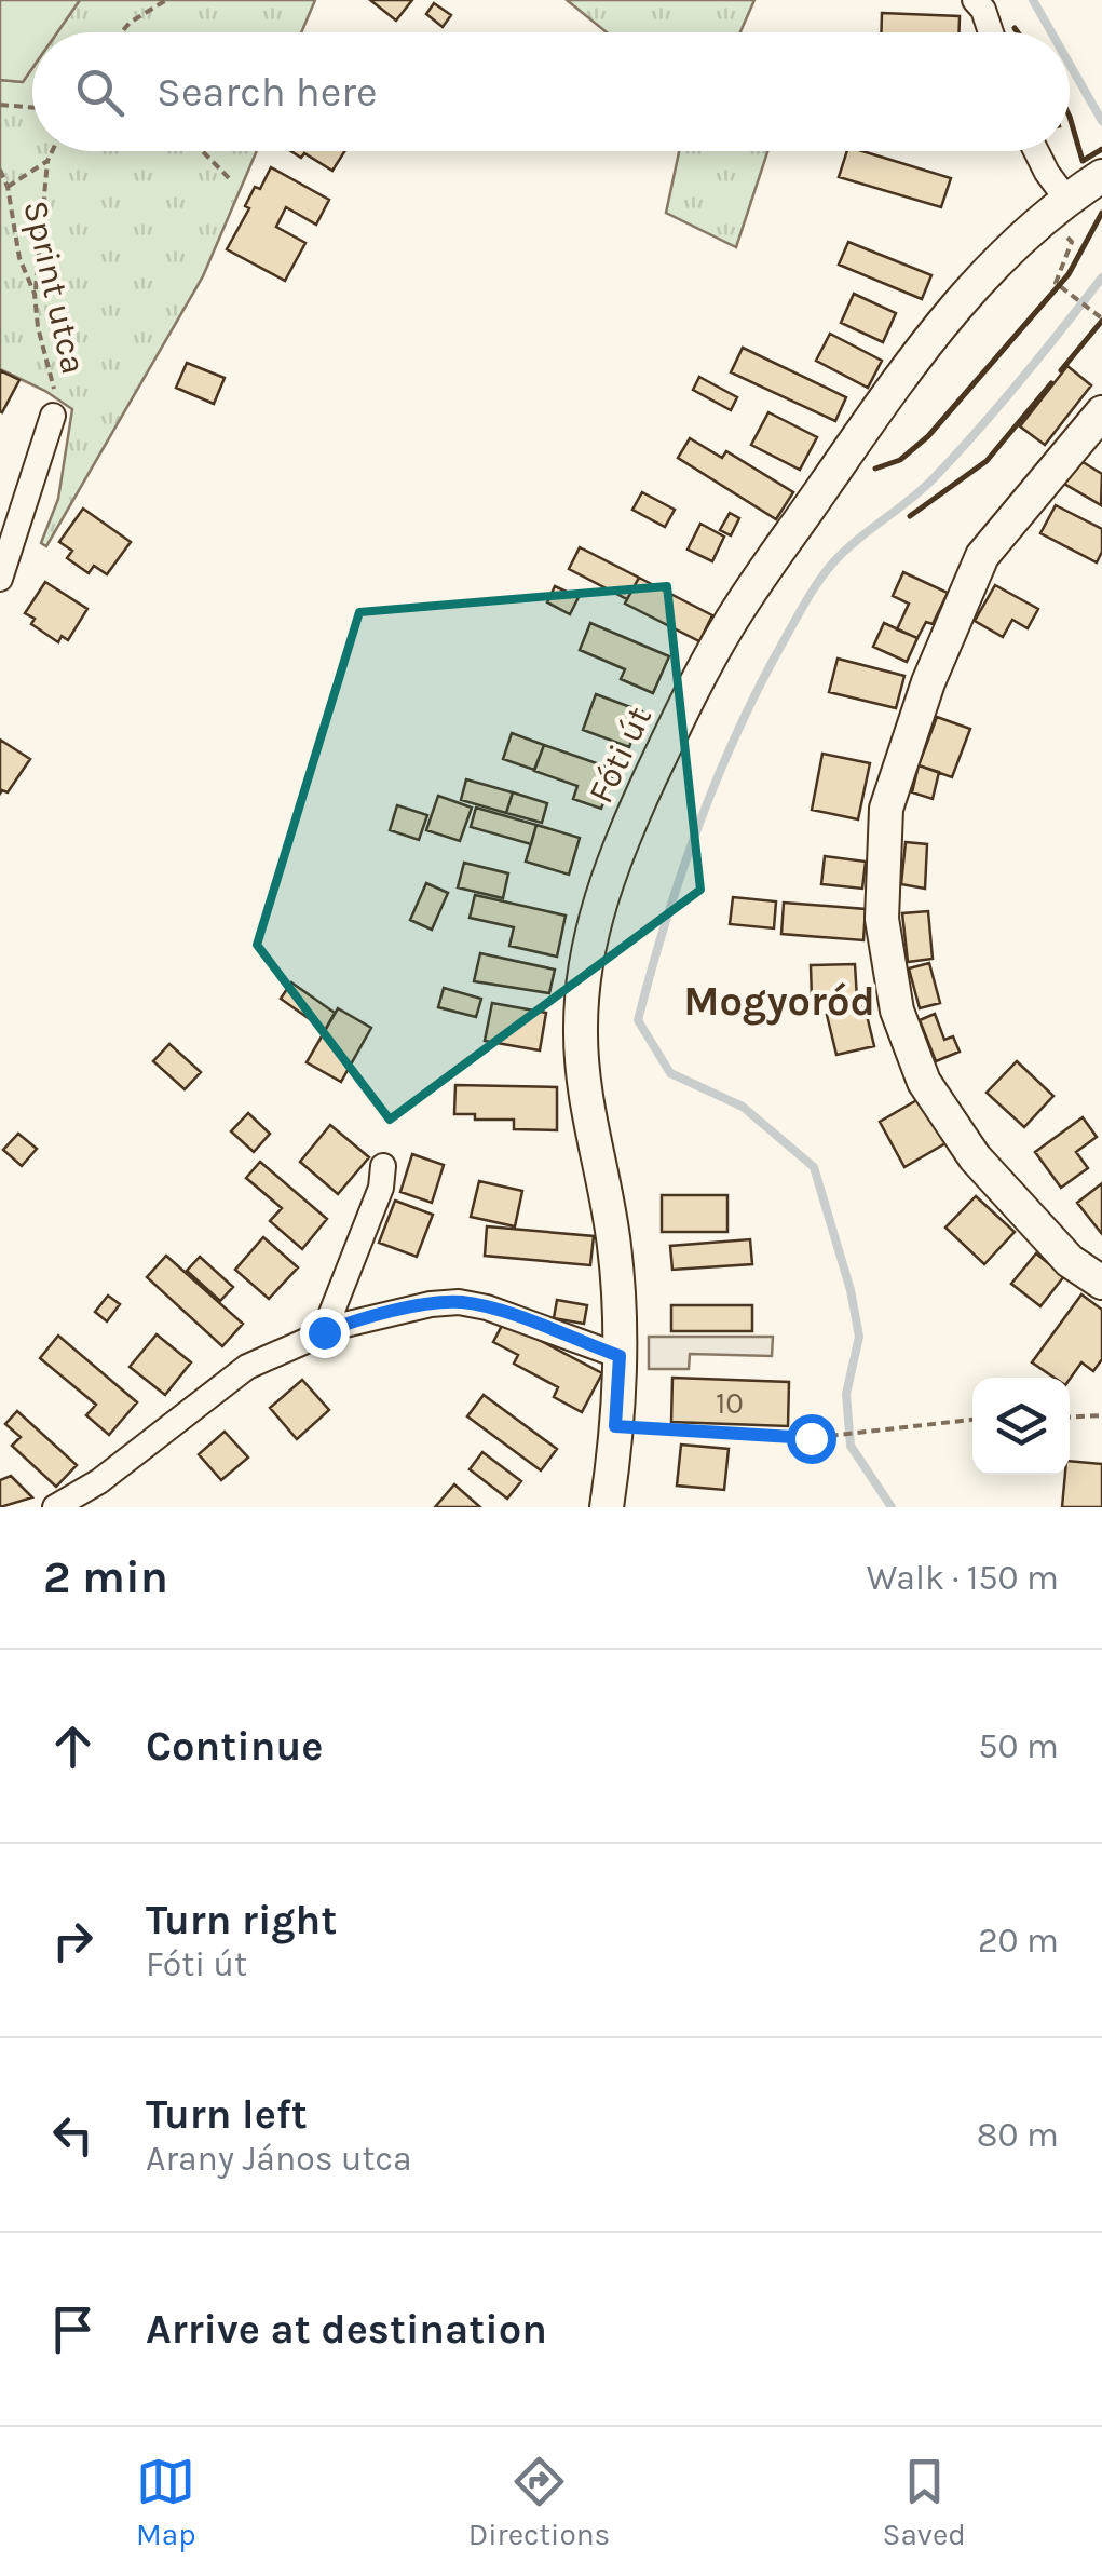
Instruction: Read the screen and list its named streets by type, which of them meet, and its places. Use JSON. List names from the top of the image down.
{
  "streets": {
    "main road": ["Fóti út"],
    "path": ["Sprint utca"]
  },
  "districts": ["Mogyoród"],
  "house_numbers": ["10"],
  "page": {
    "search": "Search here",
    "heading": ["2 min", "Walk · 150 m"],
    "list": [
      ["Continue", "50 m"],
      ["Turn right", "Fóti út", "20 m"],
      ["Turn left", "Arany János utca", "80 m"],
      "Arrive at destination"
    ],
    "nav": ["Map", "Directions", "Saved"]
  }
}
